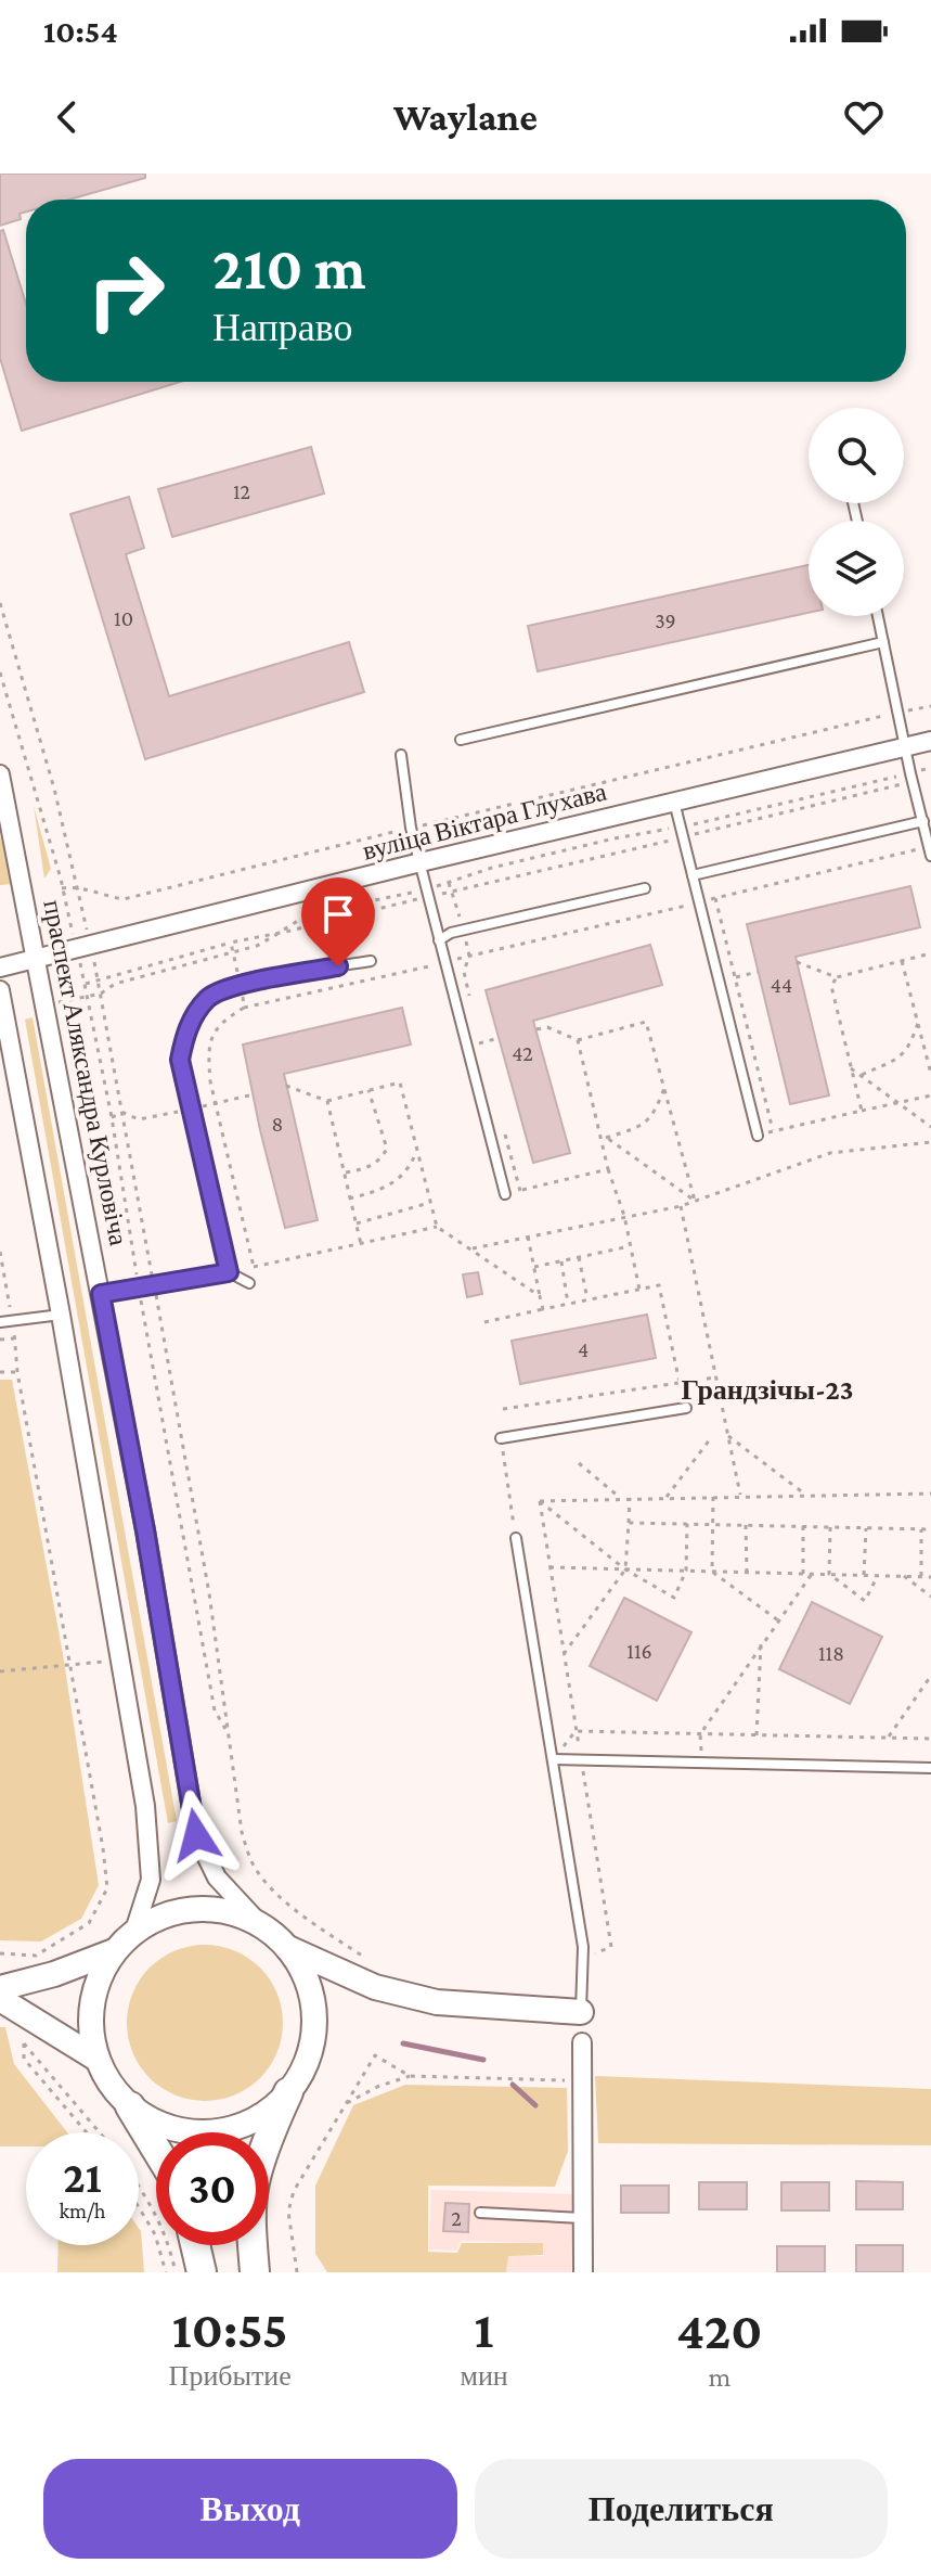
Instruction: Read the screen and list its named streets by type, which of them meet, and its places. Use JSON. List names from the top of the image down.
{
  "streets": {
    "street": ["вуліца Віктара Глухава", "праспект Аляксандра Курловіча"]
  },
  "crossings": [
    ["вуліца Віктара Глухава", "праспект Аляксандра Курловіча"]
  ],
  "districts": ["Грандзічы-23"],
  "house_numbers": [
    "12",
    "10",
    "39",
    "44",
    "42",
    "8",
    "4",
    "116",
    "118",
    "2"
  ],
  "page": {
    "status": "10:54",
    "header": "Waylane",
    "turn": ["210 m", "Направо"],
    "speed": "21 km/h",
    "limit": "30",
    "eta": [
      "10:55",
      "Прибытие",
      "1",
      "мин",
      "420",
      "m"
    ],
    "buttons": ["Выход", "Поделиться"]
  }
}
